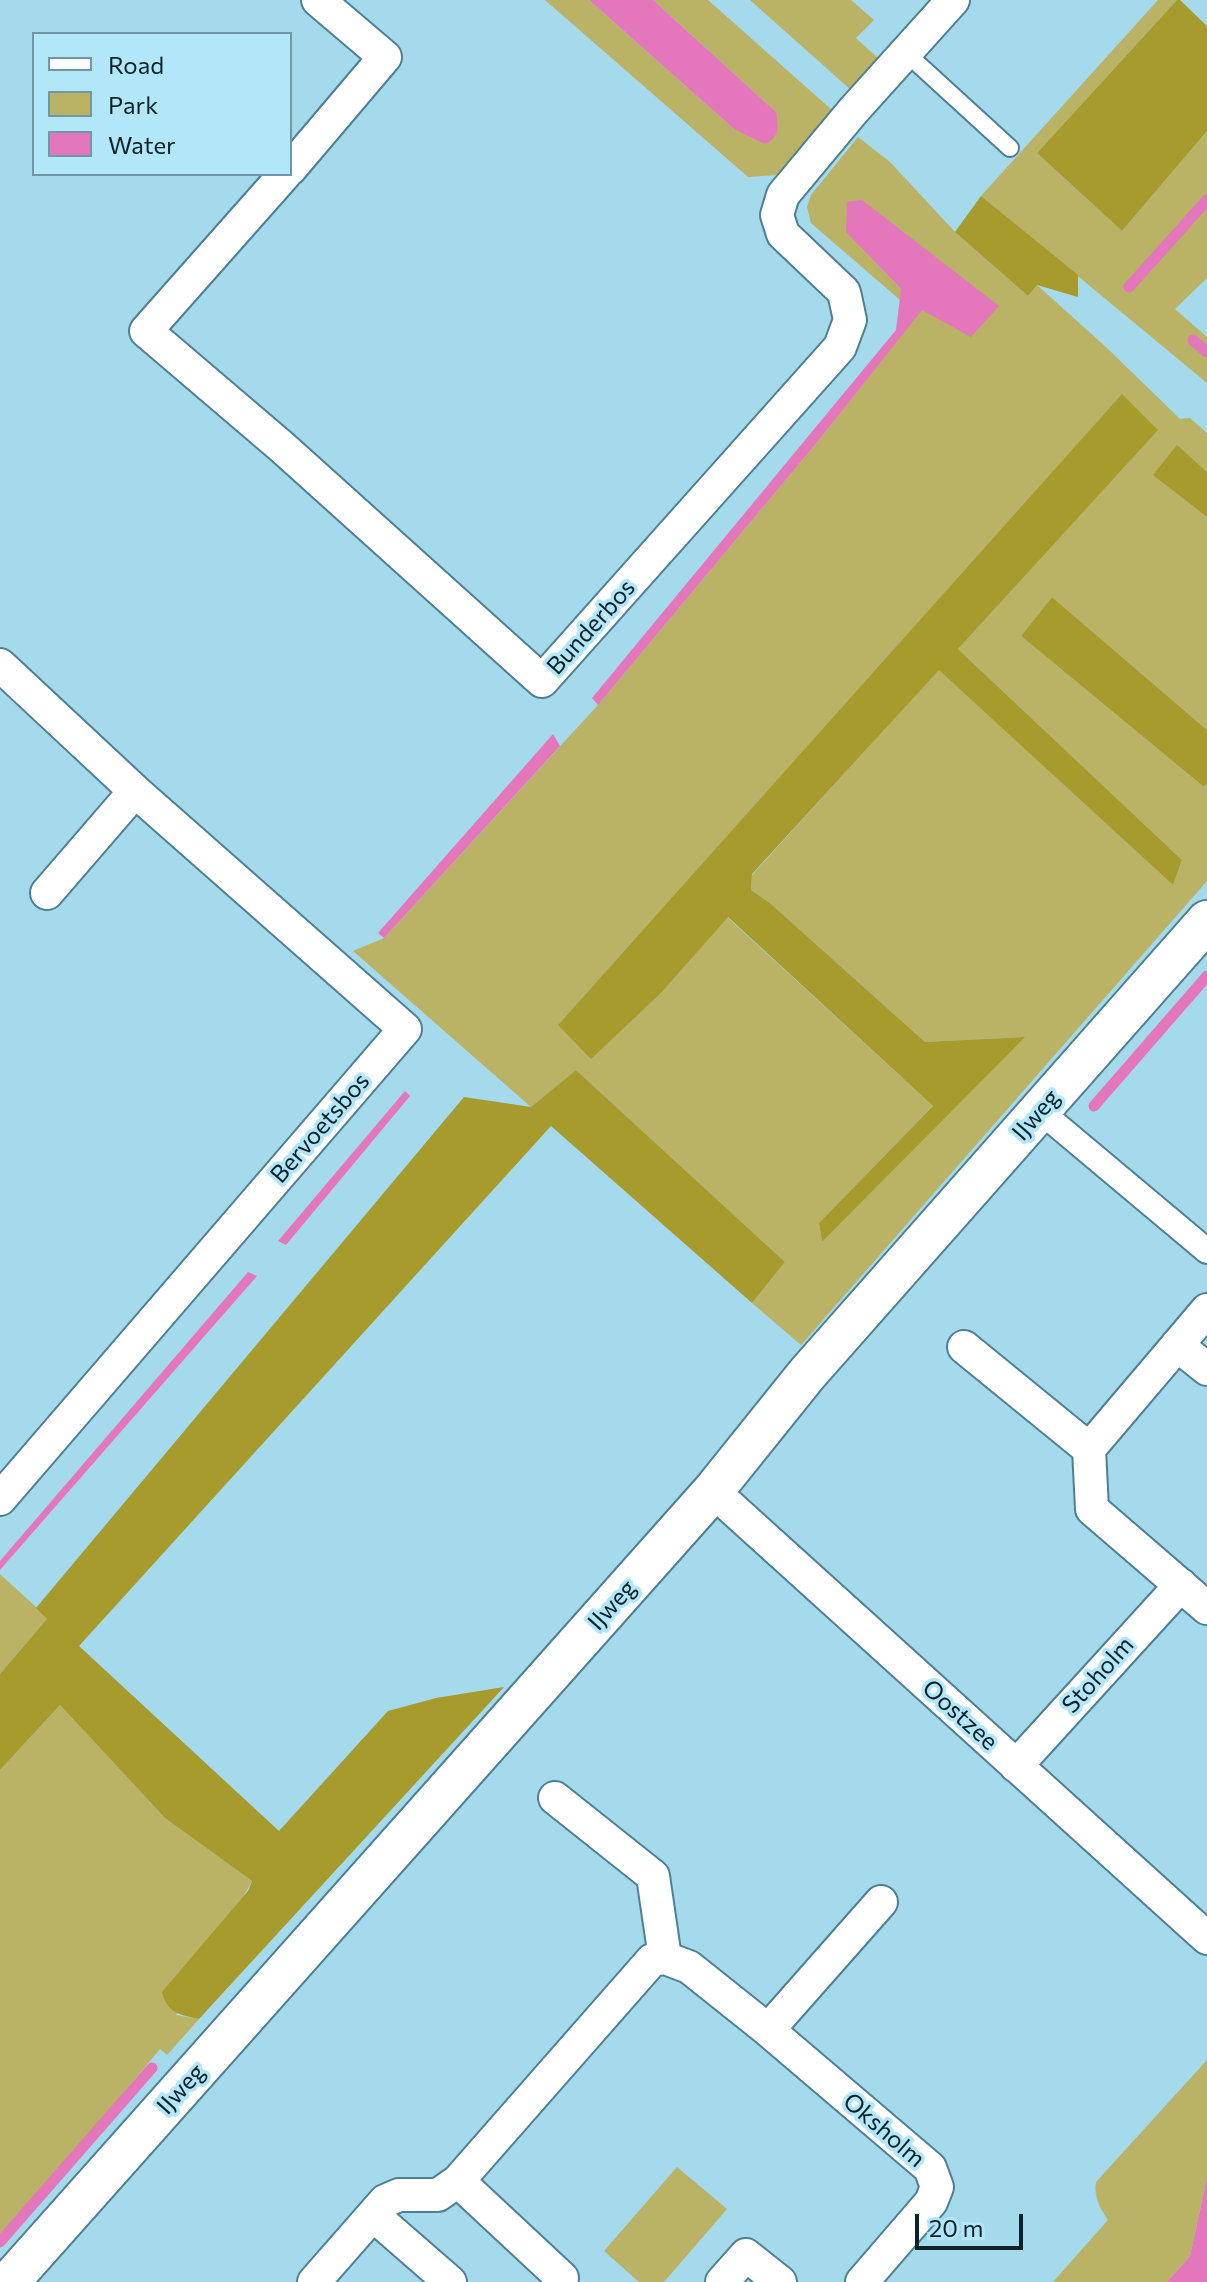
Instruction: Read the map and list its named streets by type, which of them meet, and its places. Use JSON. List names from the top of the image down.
{
  "streets": {
    "street": [
      "Bunderbos",
      "IJweg",
      "Bervoetsbos",
      "Stoholm",
      "Oostzee",
      "Oksholm"
    ]
  },
  "crossings": [
    ["IJweg", "Oostzee"],
    ["Stoholm", "Oostzee"]
  ],
  "legend": ["Road", "Park", "Water"],
  "scale_bar": "20 m"
}
